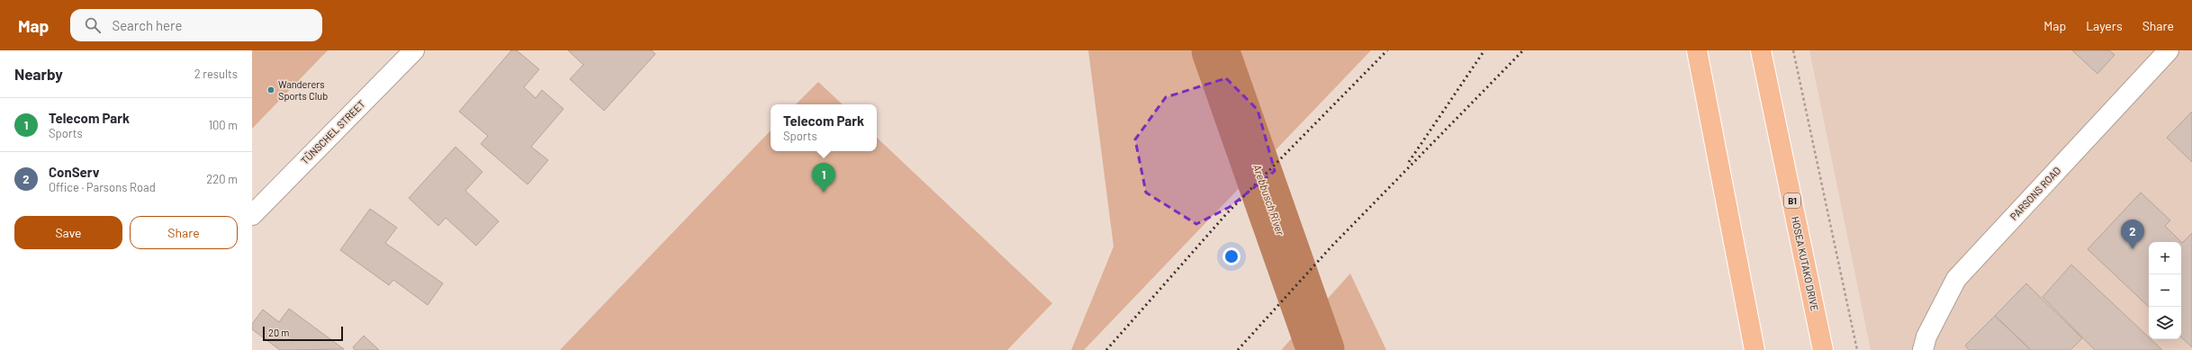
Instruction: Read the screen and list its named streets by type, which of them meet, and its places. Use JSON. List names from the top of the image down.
{
  "streets": {
    "main road": ["B1", "HOSEA KUTAKO DRIVE"],
    "street": ["TÜNSCHEL STREET", "PARSONS ROAD"]
  },
  "water": ["Arebbusch River"],
  "places": ["Wanderers Sports Club"],
  "scale_bar": "20 m",
  "page": {
    "header": "Map",
    "search": "Search here",
    "nav": ["Map", "Layers", "Share"],
    "heading": ["Nearby", "2 results"],
    "list": [
      {
        "mark": "1",
        "name": "Telecom Park",
        "note": "Sports",
        "value": "100 m"
      },
      {
        "mark": "2",
        "name": "ConServ",
        "note": "Office · Parsons Road",
        "value": "220 m"
      }
    ],
    "popup": ["Telecom Park", "Sports"],
    "pins": ["1", "2"],
    "buttons": ["Save", "Share"],
    "map_buttons": ["+", "−"],
    "scale": "20 m"
  }
}
